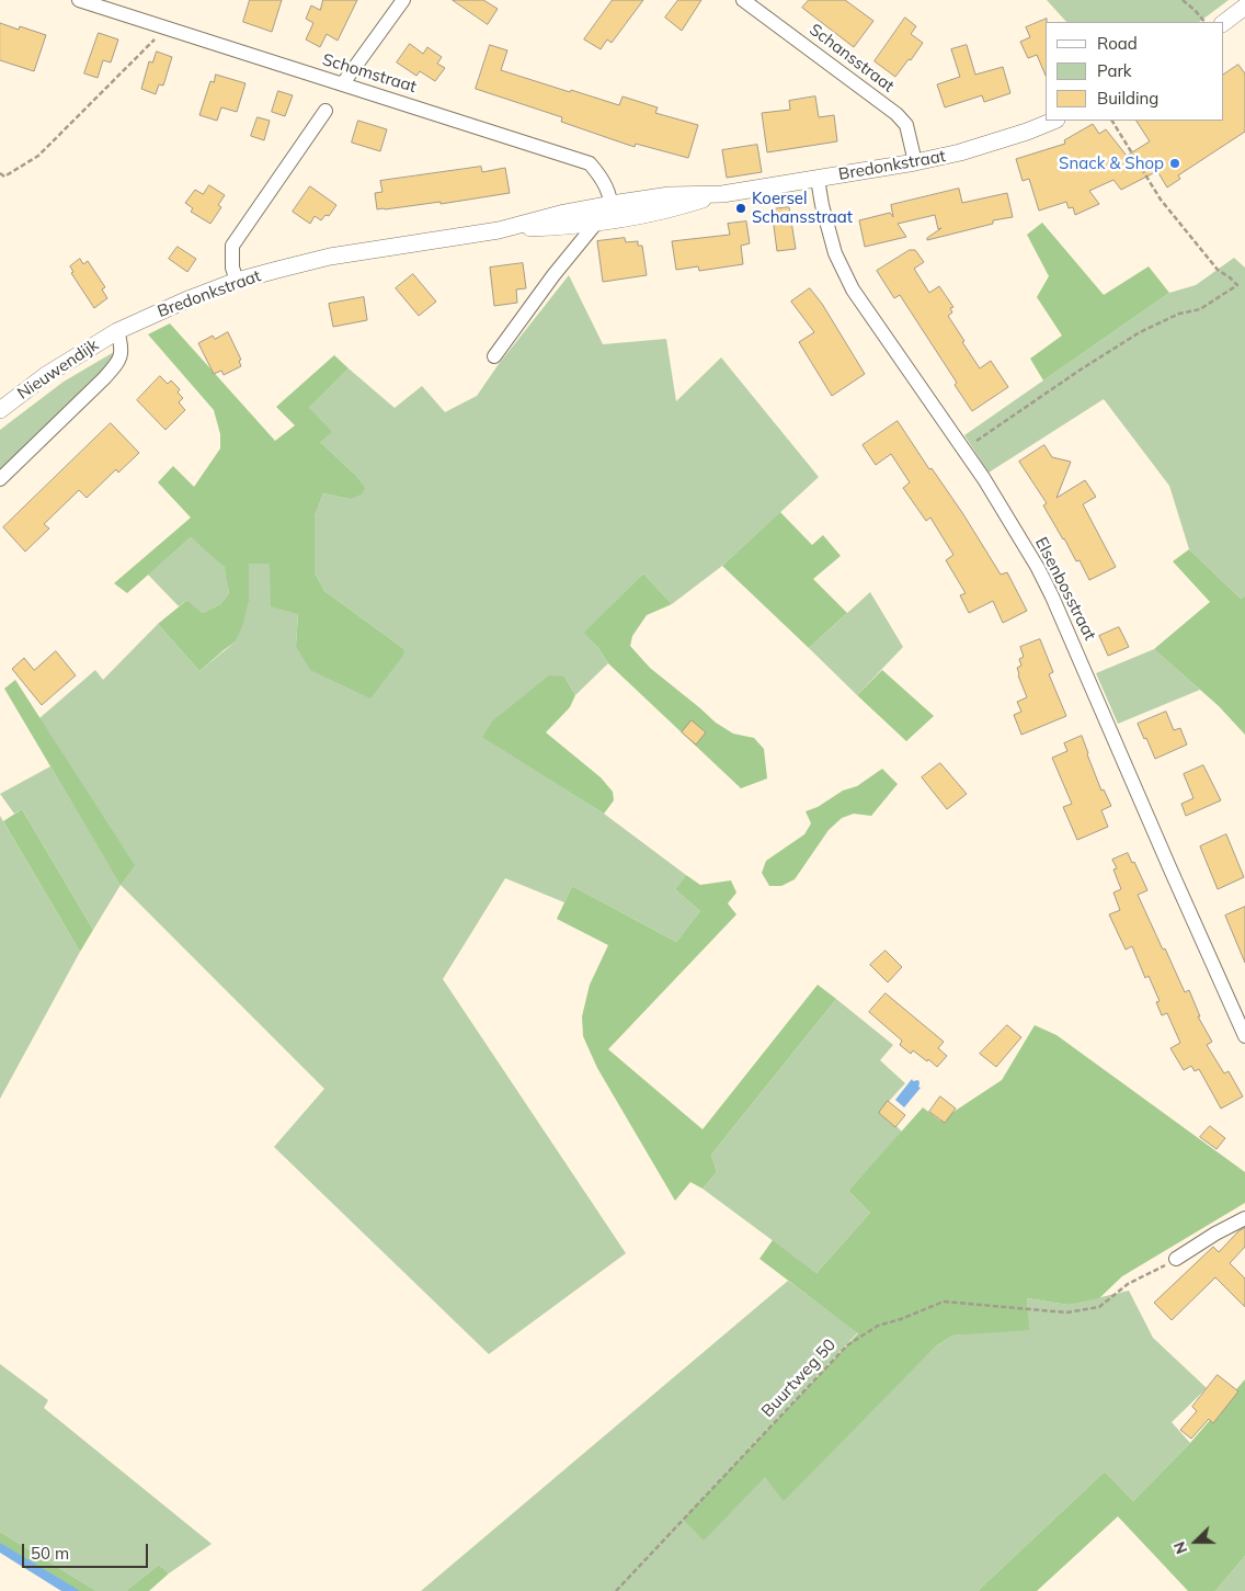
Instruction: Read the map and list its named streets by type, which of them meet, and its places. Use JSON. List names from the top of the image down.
{
  "streets": {
    "street": [
      "Schansstraat",
      "Schomstraat",
      "Bredonkstraat",
      "Nieuwendijk",
      "Elsenbosstraat"
    ],
    "path": ["Buurtweg 50"]
  },
  "crossings": [
    ["Schansstraat", "Bredonkstraat"],
    ["Schomstraat", "Bredonkstraat"],
    ["Bredonkstraat", "Nieuwendijk"],
    ["Bredonkstraat", "Elsenbosstraat"]
  ],
  "places": ["Snack & Shop", "Koersel Schansstraat"],
  "legend": ["Road", "Park", "Building"],
  "scale_bar": "50 m",
  "north": "left"
}
